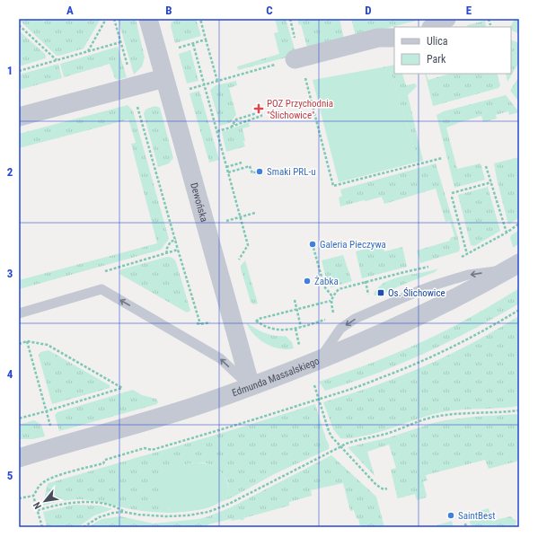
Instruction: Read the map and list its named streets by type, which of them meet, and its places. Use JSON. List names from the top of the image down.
{
  "streets": {
    "street": ["Dewońska", "Edmunda Massalskiego"]
  },
  "crossings": [
    ["Dewońska", "Edmunda Massalskiego"]
  ],
  "places": {
    "health": ["POZ Przychodnia \"Ślichowice\""],
    "other": [
      "Smaki PRL-u",
      "Galeria Pieczywa",
      "Żabka",
      "SaintBest"
    ],
    "transit": ["Os. Ślichowice"]
  },
  "legend": ["Ulica", "Park"],
  "north": "bottom left",
  "grid": {
    "columns": [
      "A",
      "B",
      "C",
      "D",
      "E"
    ],
    "rows": [
      "1",
      "2",
      "3",
      "4",
      "5"
    ]
  }
}
